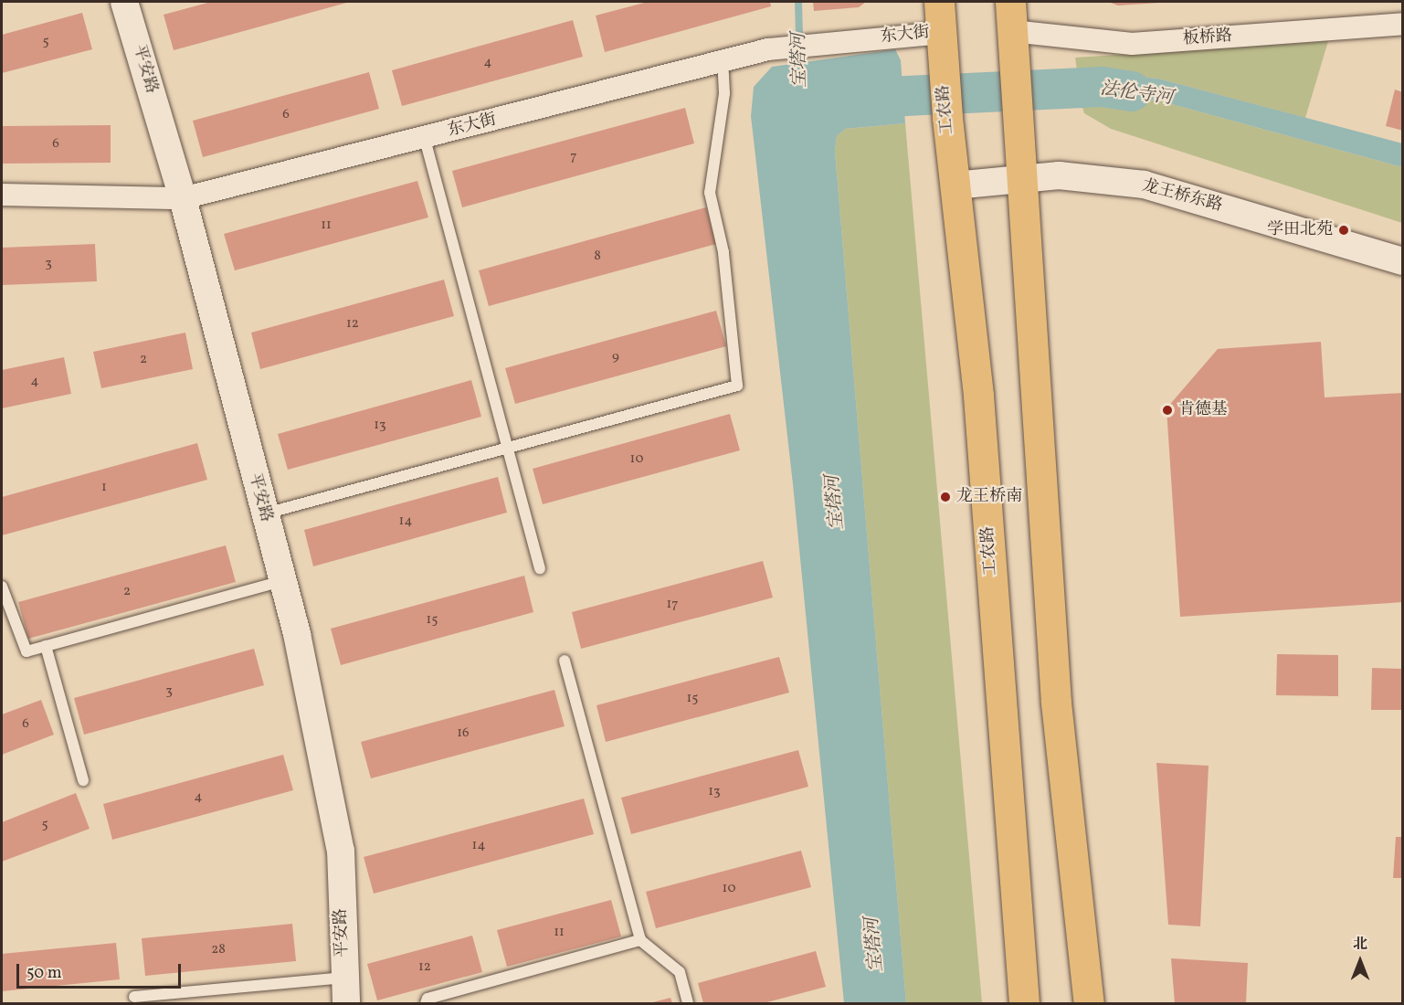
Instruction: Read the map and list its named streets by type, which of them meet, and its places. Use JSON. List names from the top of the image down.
{
  "streets": {
    "main road": ["工农路"],
    "street": [
      "东大街",
      "板桥路",
      "平安路",
      "龙王桥东路"
    ]
  },
  "crossings": [
    ["东大街", "平安路"],
    ["东大街", "工农路"],
    ["工农路", "龙王桥东路"]
  ],
  "water": ["宝塔河", "法伦寺河"],
  "places": ["学田北苑", "肯德基", "龙王桥南"],
  "house_numbers": [
    "5",
    "4",
    "6",
    "6",
    "7",
    "11",
    "8",
    "3",
    "12",
    "9",
    "2",
    "4",
    "13",
    "10",
    "1",
    "14",
    "2",
    "17",
    "15",
    "3",
    "15",
    "6",
    "16",
    "13",
    "4",
    "5",
    "14",
    "10",
    "11",
    "28",
    "12"
  ],
  "scale_bar": "50 m",
  "north": "top"
}
